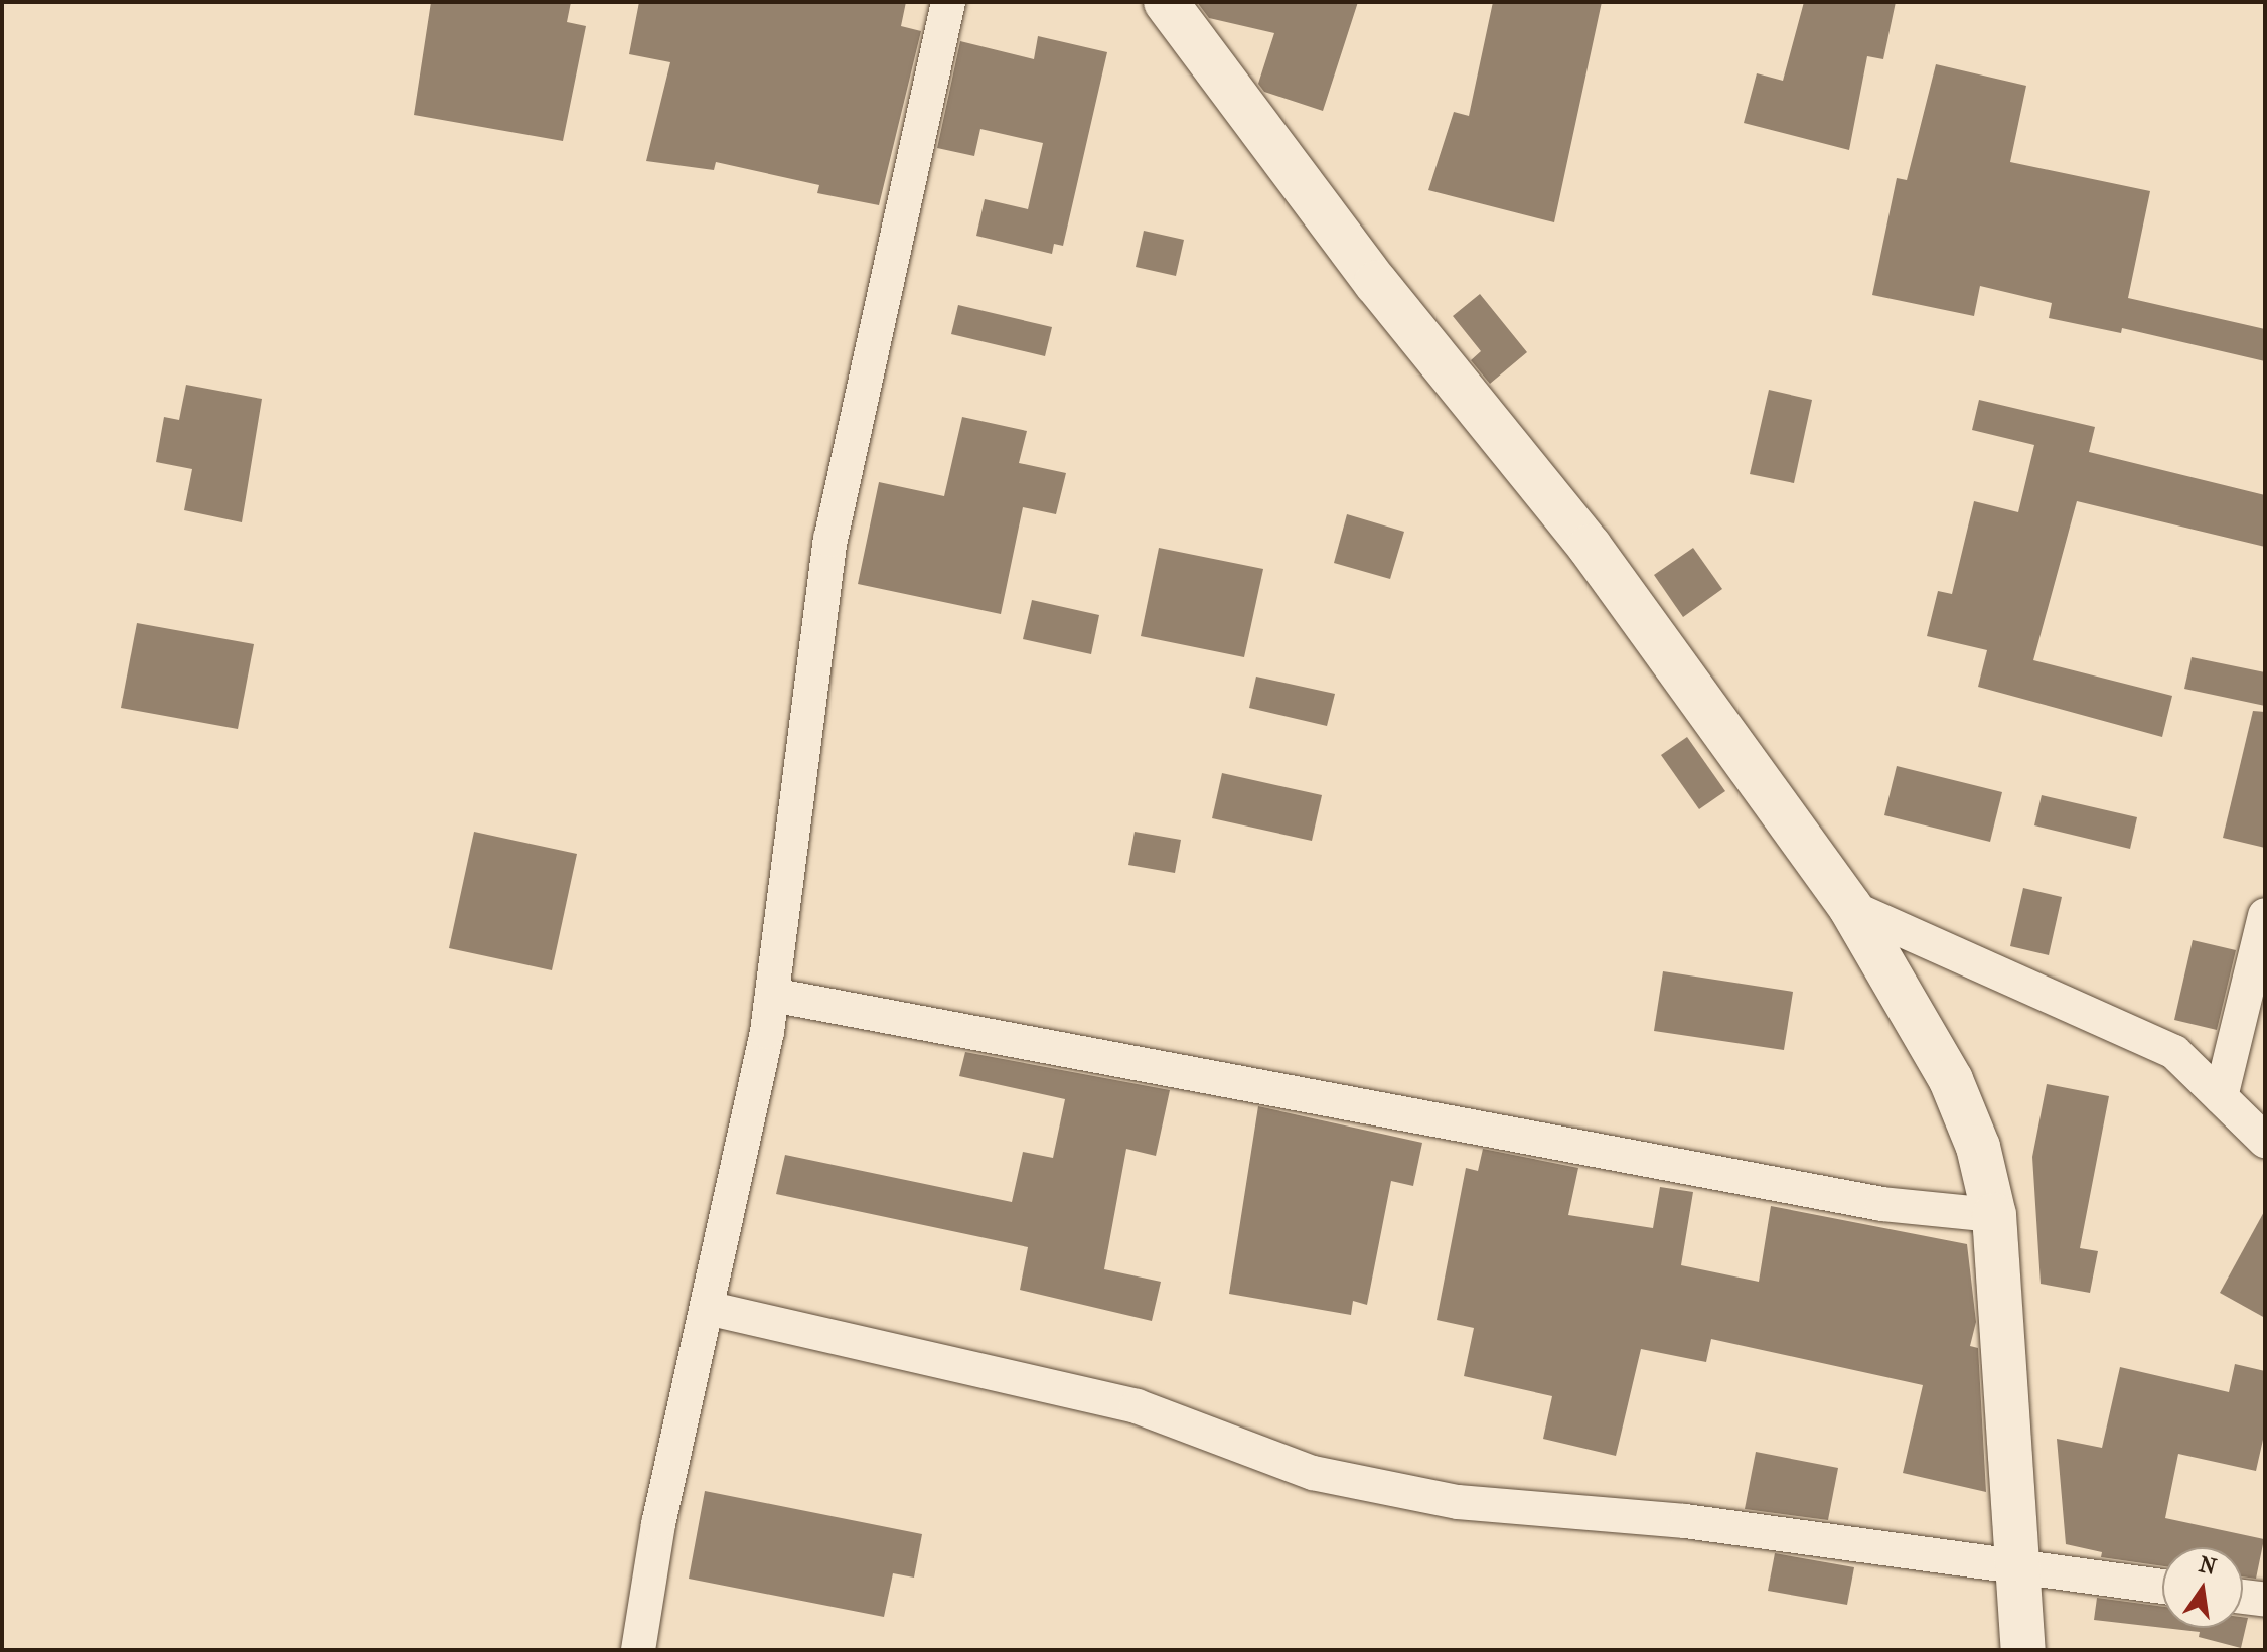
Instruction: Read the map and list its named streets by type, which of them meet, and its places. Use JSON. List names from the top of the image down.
{
  "north": "top"
}
